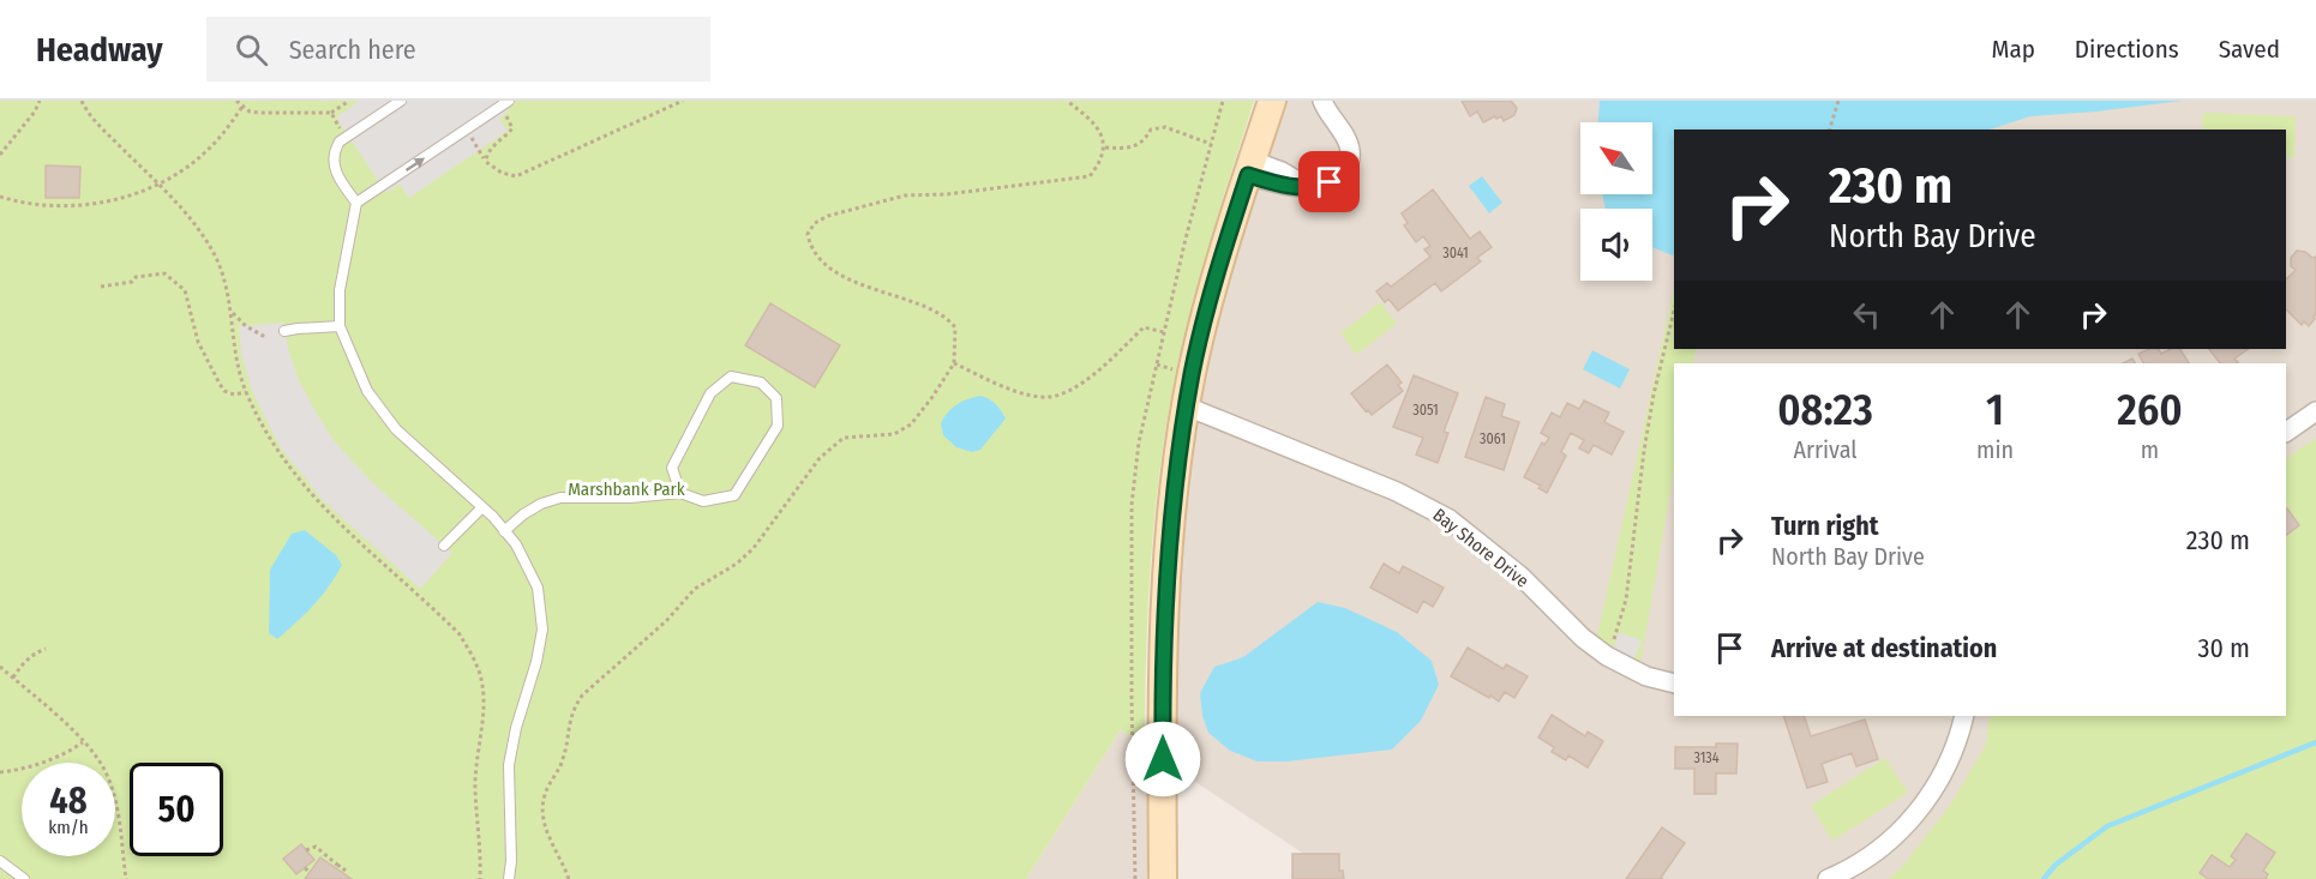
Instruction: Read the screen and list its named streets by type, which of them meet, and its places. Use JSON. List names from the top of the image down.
{
  "streets": {
    "street": ["Bay Shore Drive"]
  },
  "parks": ["Marshbank Park"],
  "house_numbers": [
    "3041",
    "3051",
    "3061",
    "3134"
  ],
  "north": "top left",
  "page": {
    "header": "Headway",
    "search": "Search here",
    "nav": ["Map", "Directions", "Saved"],
    "turn": ["230 m", "North Bay Drive"],
    "eta": [
      "08:23",
      "Arrival",
      "1",
      "min",
      "260",
      "m"
    ],
    "list": [
      {
        "name": "Turn right",
        "note": "North Bay Drive",
        "value": "230 m"
      },
      {
        "name": "Arrive at destination",
        "value": "30 m"
      }
    ],
    "speed": "48 km/h",
    "limit": "50"
  }
}
